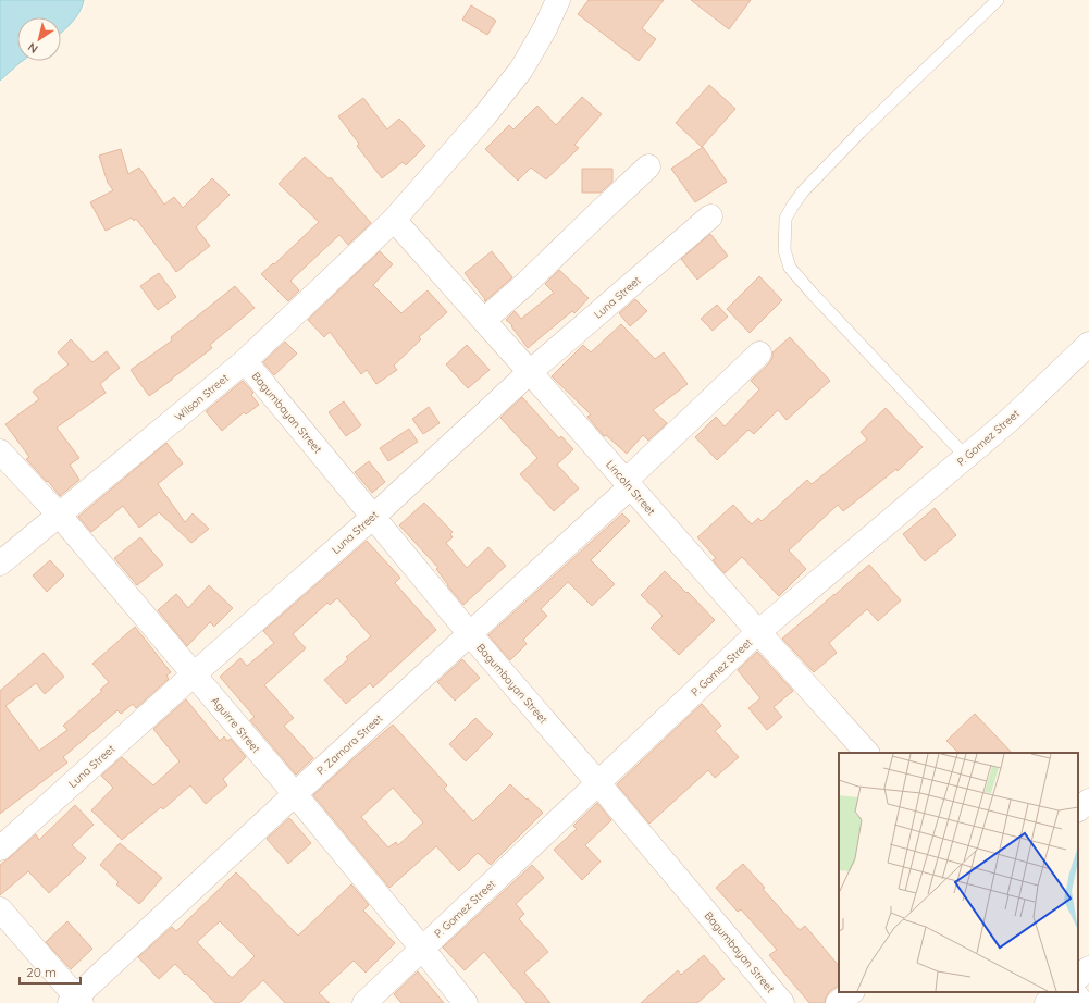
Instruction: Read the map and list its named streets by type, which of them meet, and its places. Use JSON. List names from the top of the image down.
{
  "streets": {
    "street": [
      "Luna Street",
      "Wilson Street",
      "Bagumbayan Street",
      "P. Gomez Street",
      "Lincoln Street",
      "Aguirre Street",
      "P. Zamora Street"
    ]
  },
  "crossings": [
    ["Luna Street", "Bagumbayan Street"],
    ["Luna Street", "Lincoln Street"],
    ["Luna Street", "Aguirre Street"],
    ["Wilson Street", "Bagumbayan Street"],
    ["Wilson Street", "Lincoln Street"],
    ["Wilson Street", "Aguirre Street"],
    ["Bagumbayan Street", "P. Gomez Street"],
    ["Bagumbayan Street", "P. Zamora Street"],
    ["P. Gomez Street", "Lincoln Street"],
    ["P. Gomez Street", "Aguirre Street"],
    ["Lincoln Street", "P. Zamora Street"],
    ["Aguirre Street", "P. Zamora Street"]
  ],
  "scale_bar": "20 m",
  "north": "bottom left"
}
